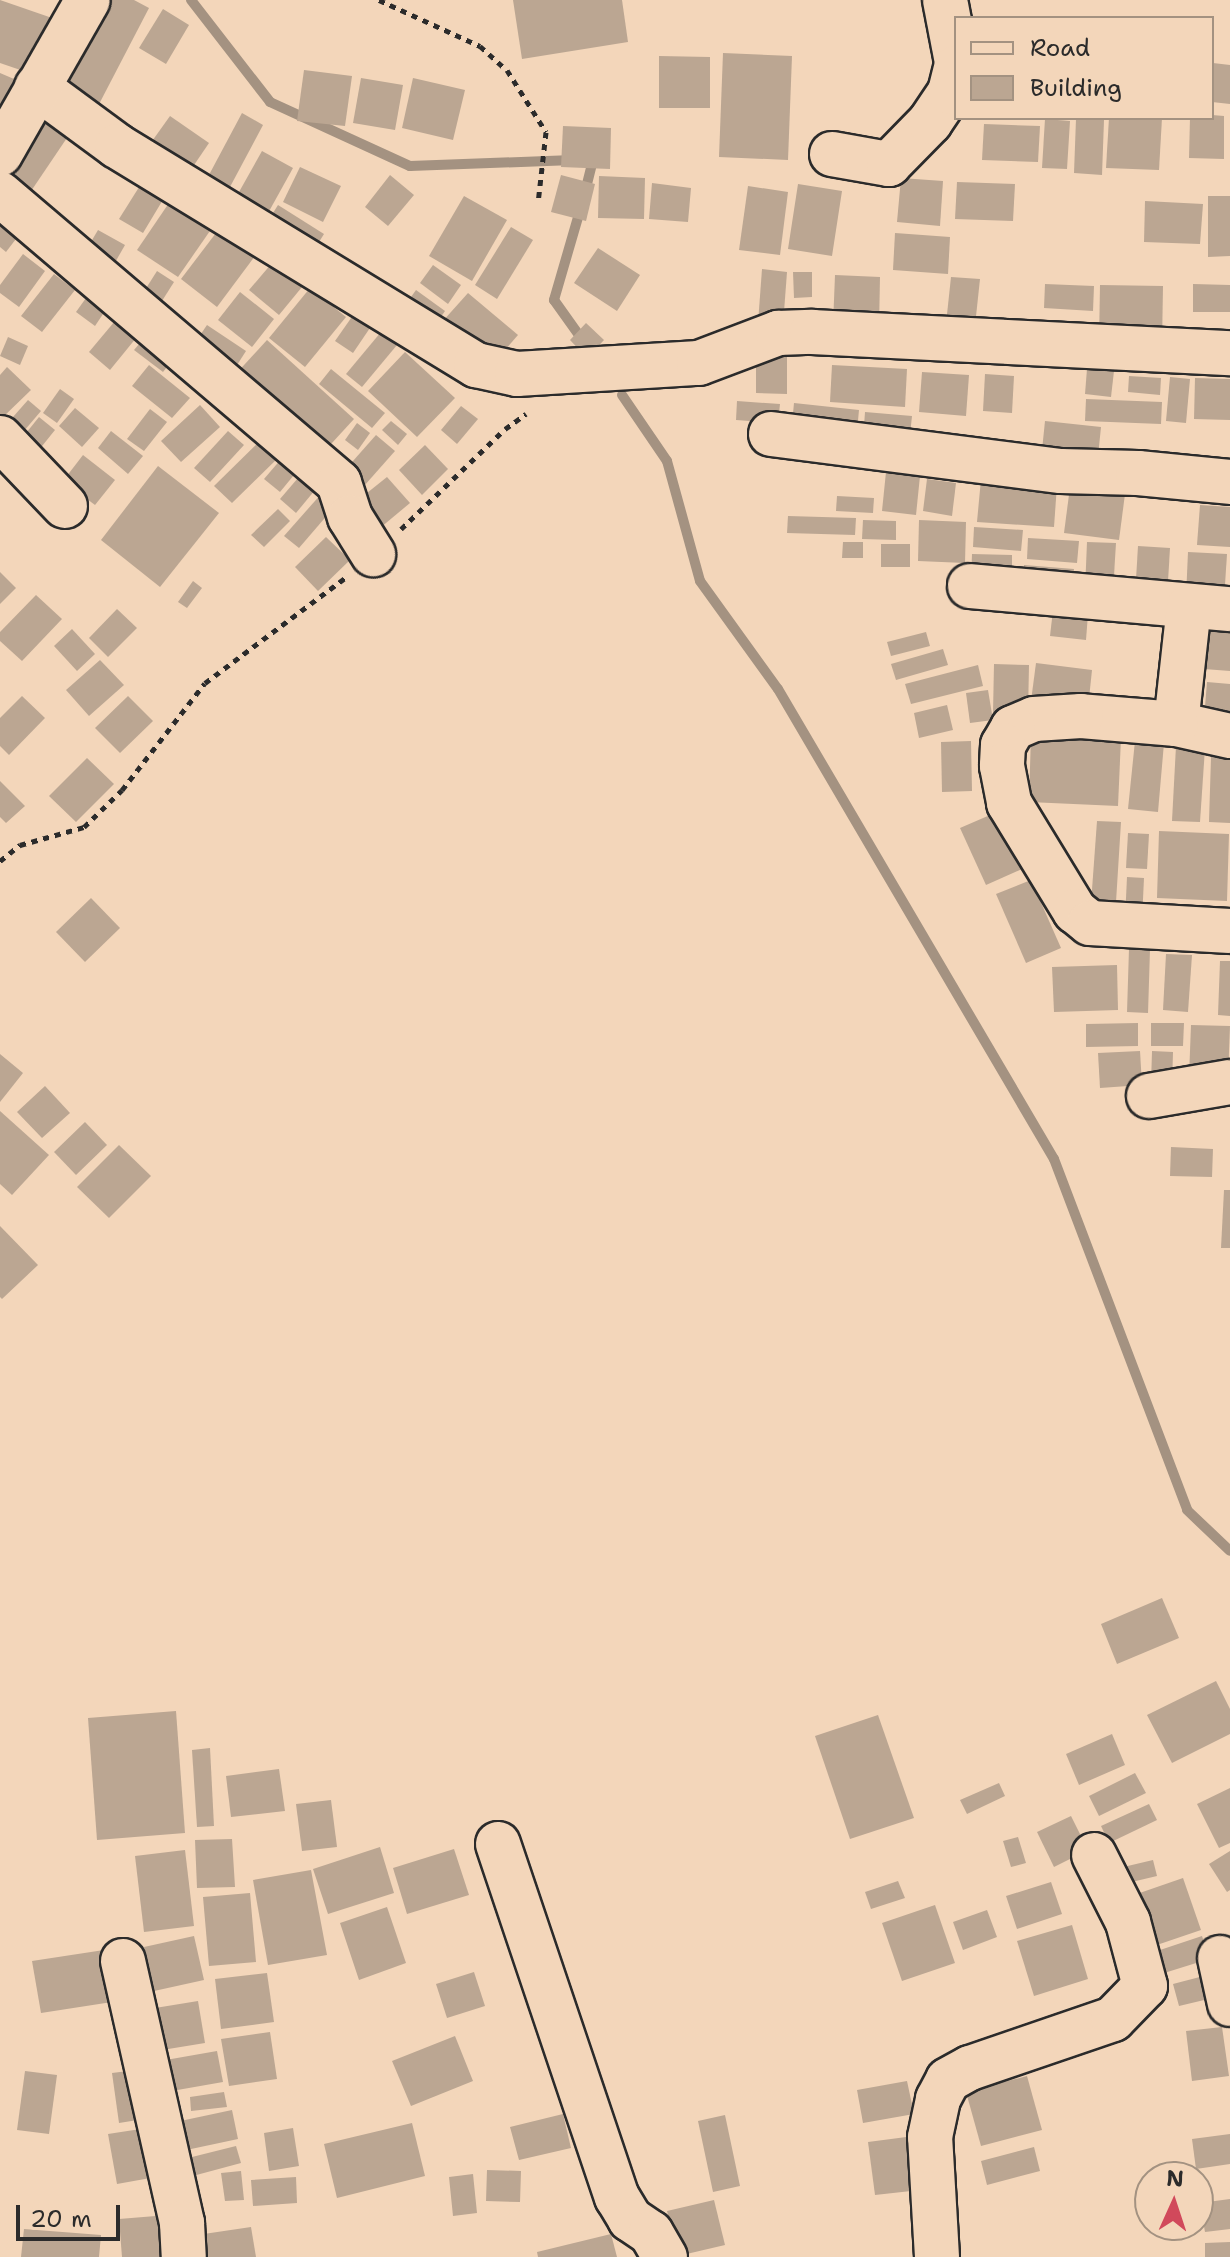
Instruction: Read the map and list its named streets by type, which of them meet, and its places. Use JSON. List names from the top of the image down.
{
  "legend": ["Road", "Building"],
  "scale_bar": "20 m",
  "north": "top"
}
